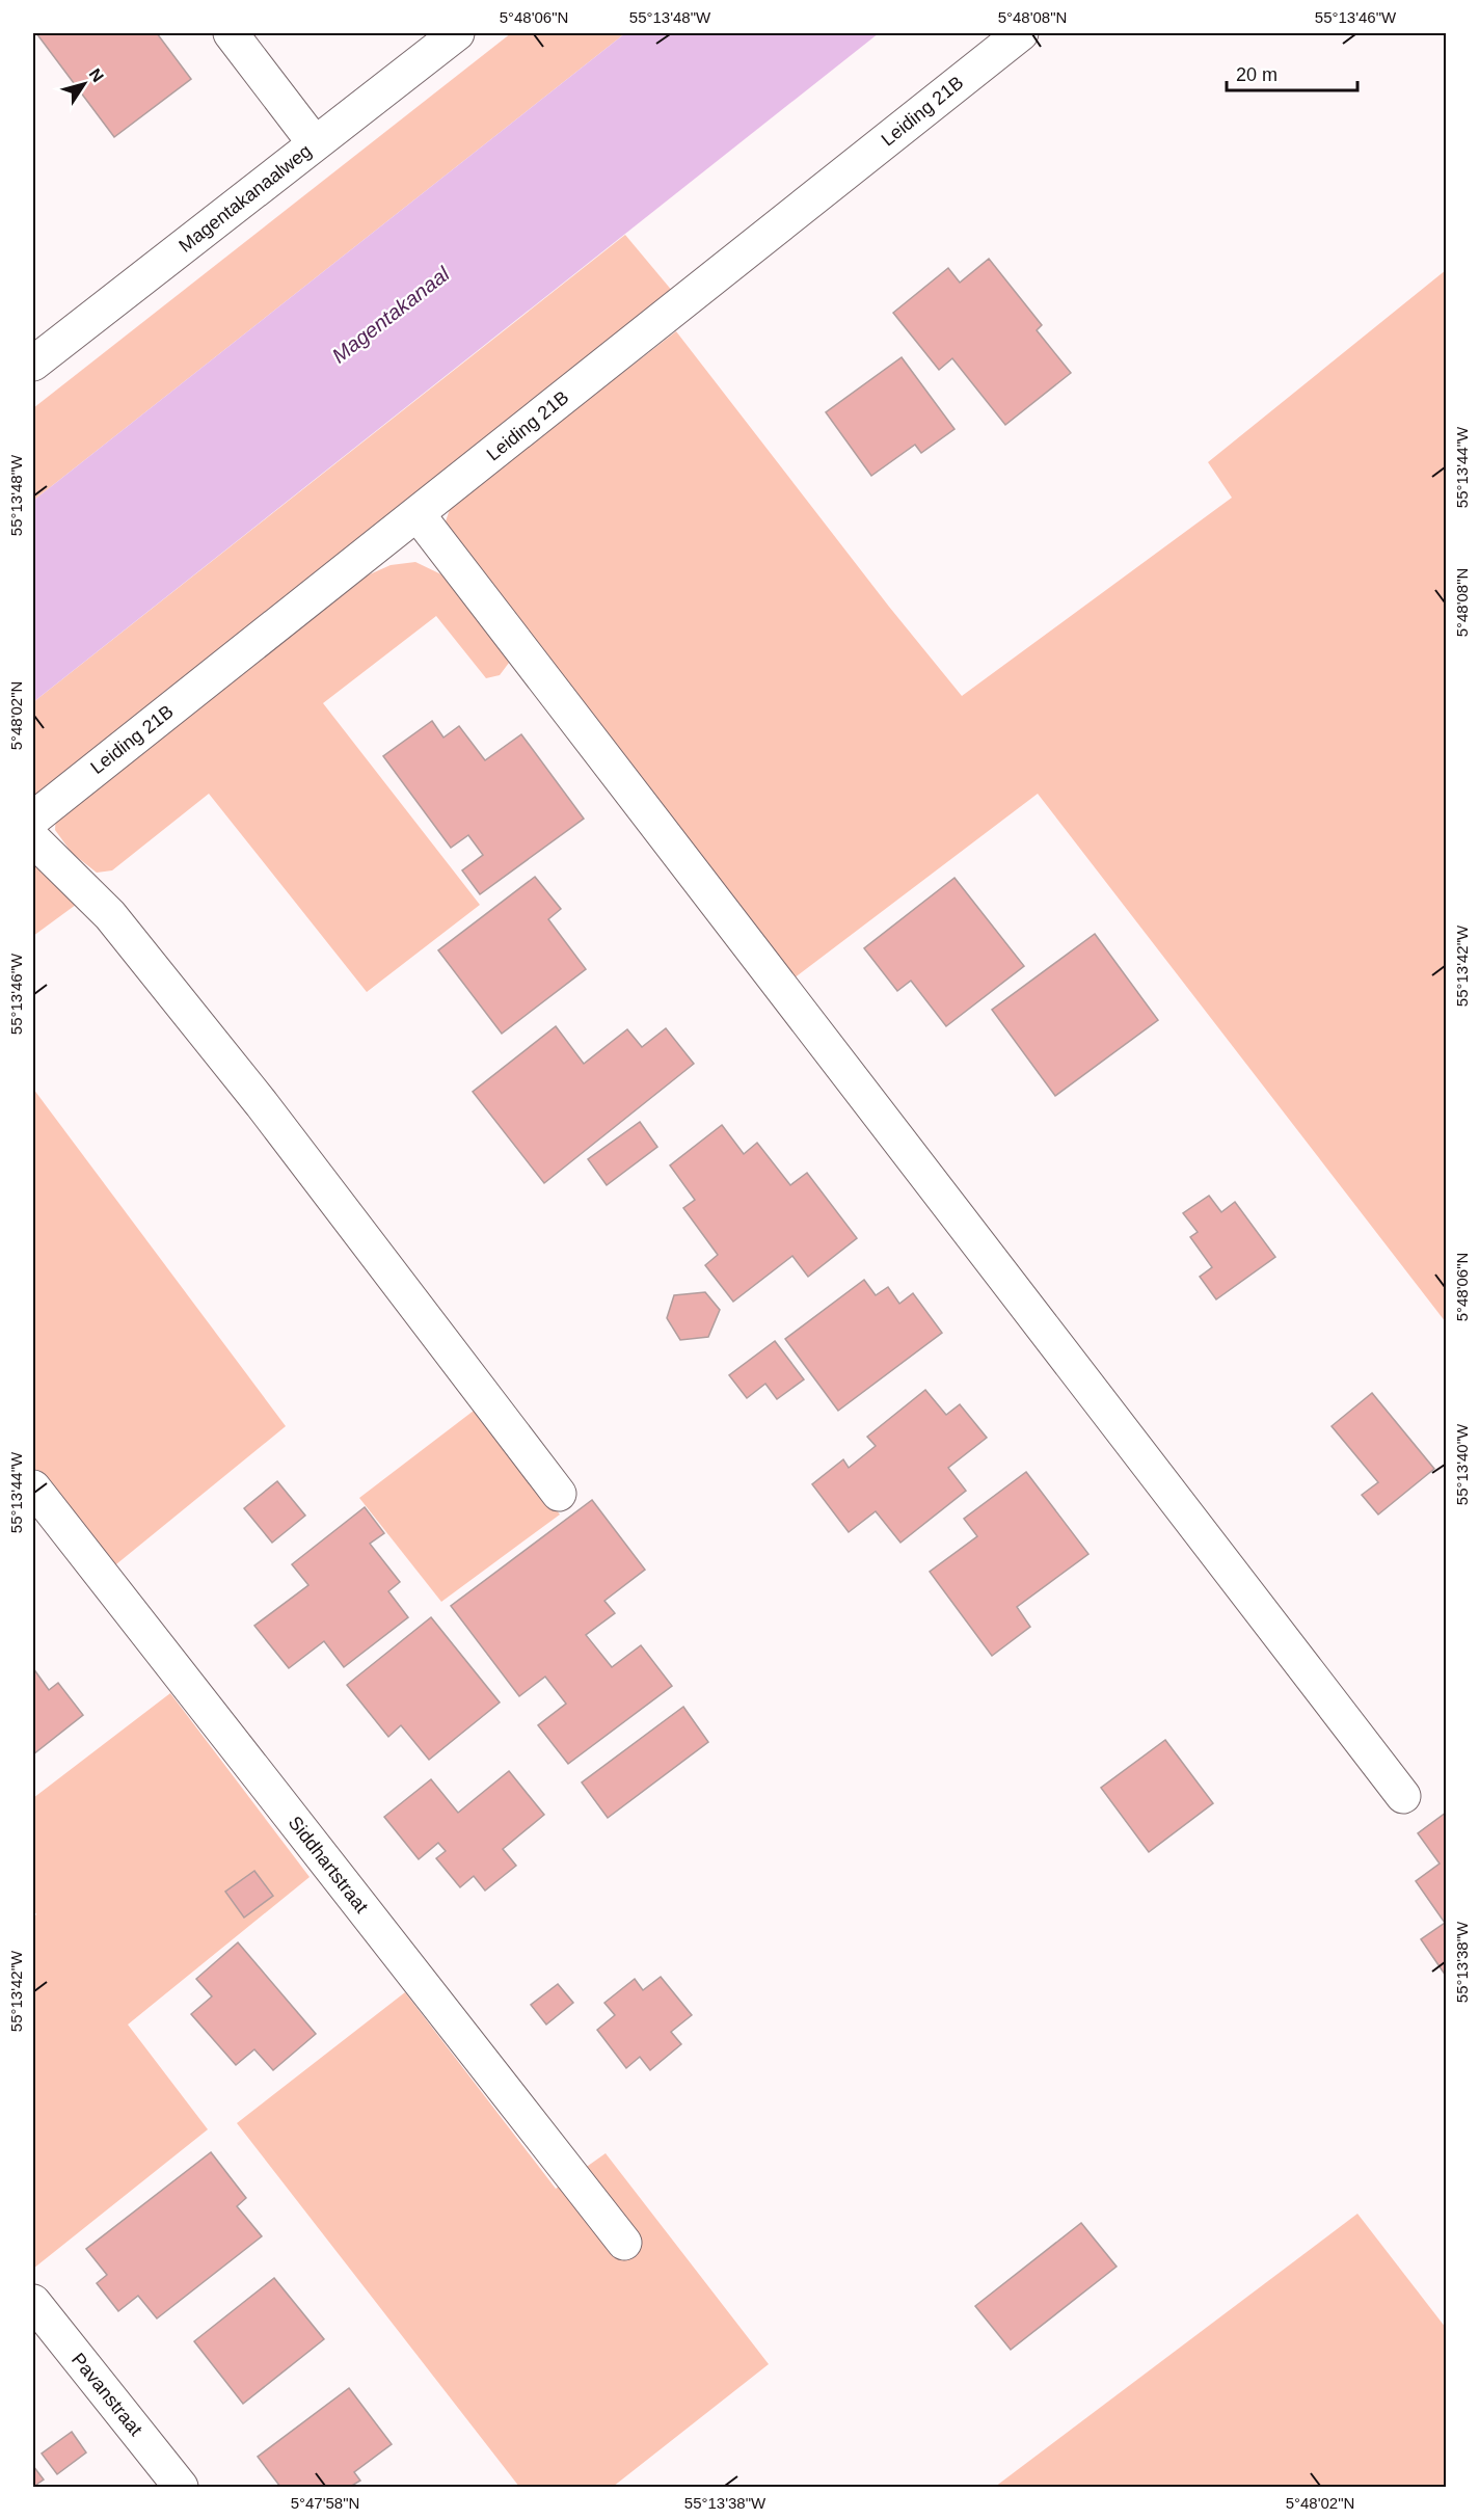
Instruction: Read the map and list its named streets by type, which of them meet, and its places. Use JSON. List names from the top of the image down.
{
  "streets": {
    "street": [
      "Leiding 21B",
      "Magentakanaalweg",
      "Siddhartstraat",
      "Pavanstraat"
    ]
  },
  "water": ["Magentakanaal"],
  "scale_bar": "20 m",
  "north": "top right",
  "coordinates": [
    "5°48'06\"N",
    "55°13'48\"W",
    "5°48'08\"N",
    "55°13'46\"W",
    "55°13'44\"W",
    "5°48'02\"N",
    "55°13'42\"W",
    "55°13'40\"W",
    "55°13'38\"W",
    "5°47'58\"N"
  ]
}
